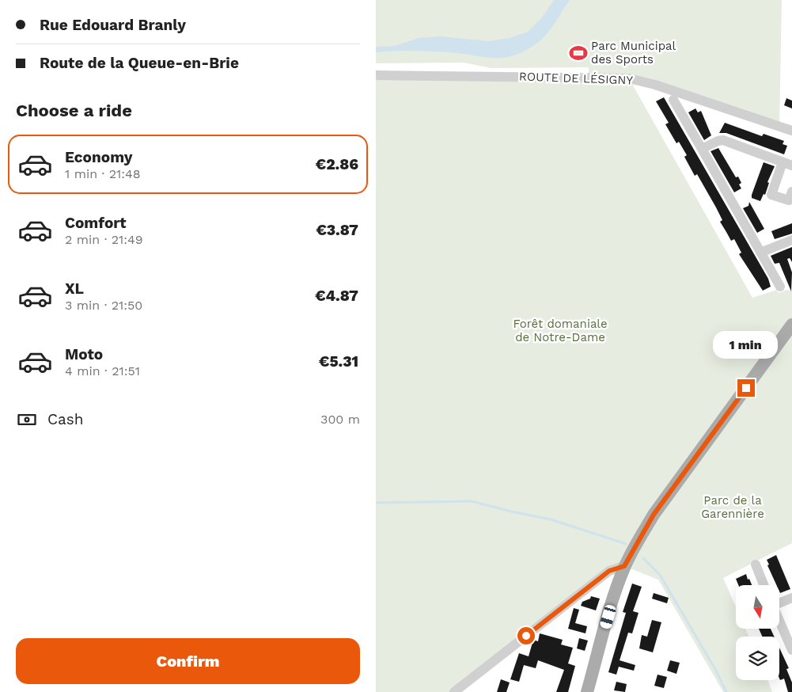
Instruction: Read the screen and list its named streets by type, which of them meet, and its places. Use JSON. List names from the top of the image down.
{
  "streets": {
    "street": ["ROUTE DE LÉSIGNY"]
  },
  "parks": ["Forêt domaniale de Notre-Dame", "Parc de la Garennière"],
  "places": {
    "sports": ["Parc Municipal des Sports"]
  },
  "north": "bottom",
  "page": {
    "banner": ["Rue Edouard Branly", "Route de la Queue-en-Brie"],
    "heading": "Choose a ride",
    "list": [
      {
        "name": "Economy",
        "note": "1 min · 21:48",
        "value": "€2.86"
      },
      {
        "name": "Comfort",
        "note": "2 min · 21:49",
        "value": "€3.87"
      },
      {
        "name": "XL",
        "note": "3 min · 21:50",
        "value": "€4.87"
      },
      {
        "name": "Moto",
        "note": "4 min · 21:51",
        "value": "€5.31"
      }
    ],
    "bubble": "1 min",
    "pay": ["Cash", "300 m"],
    "buttons": "Confirm"
  }
}
